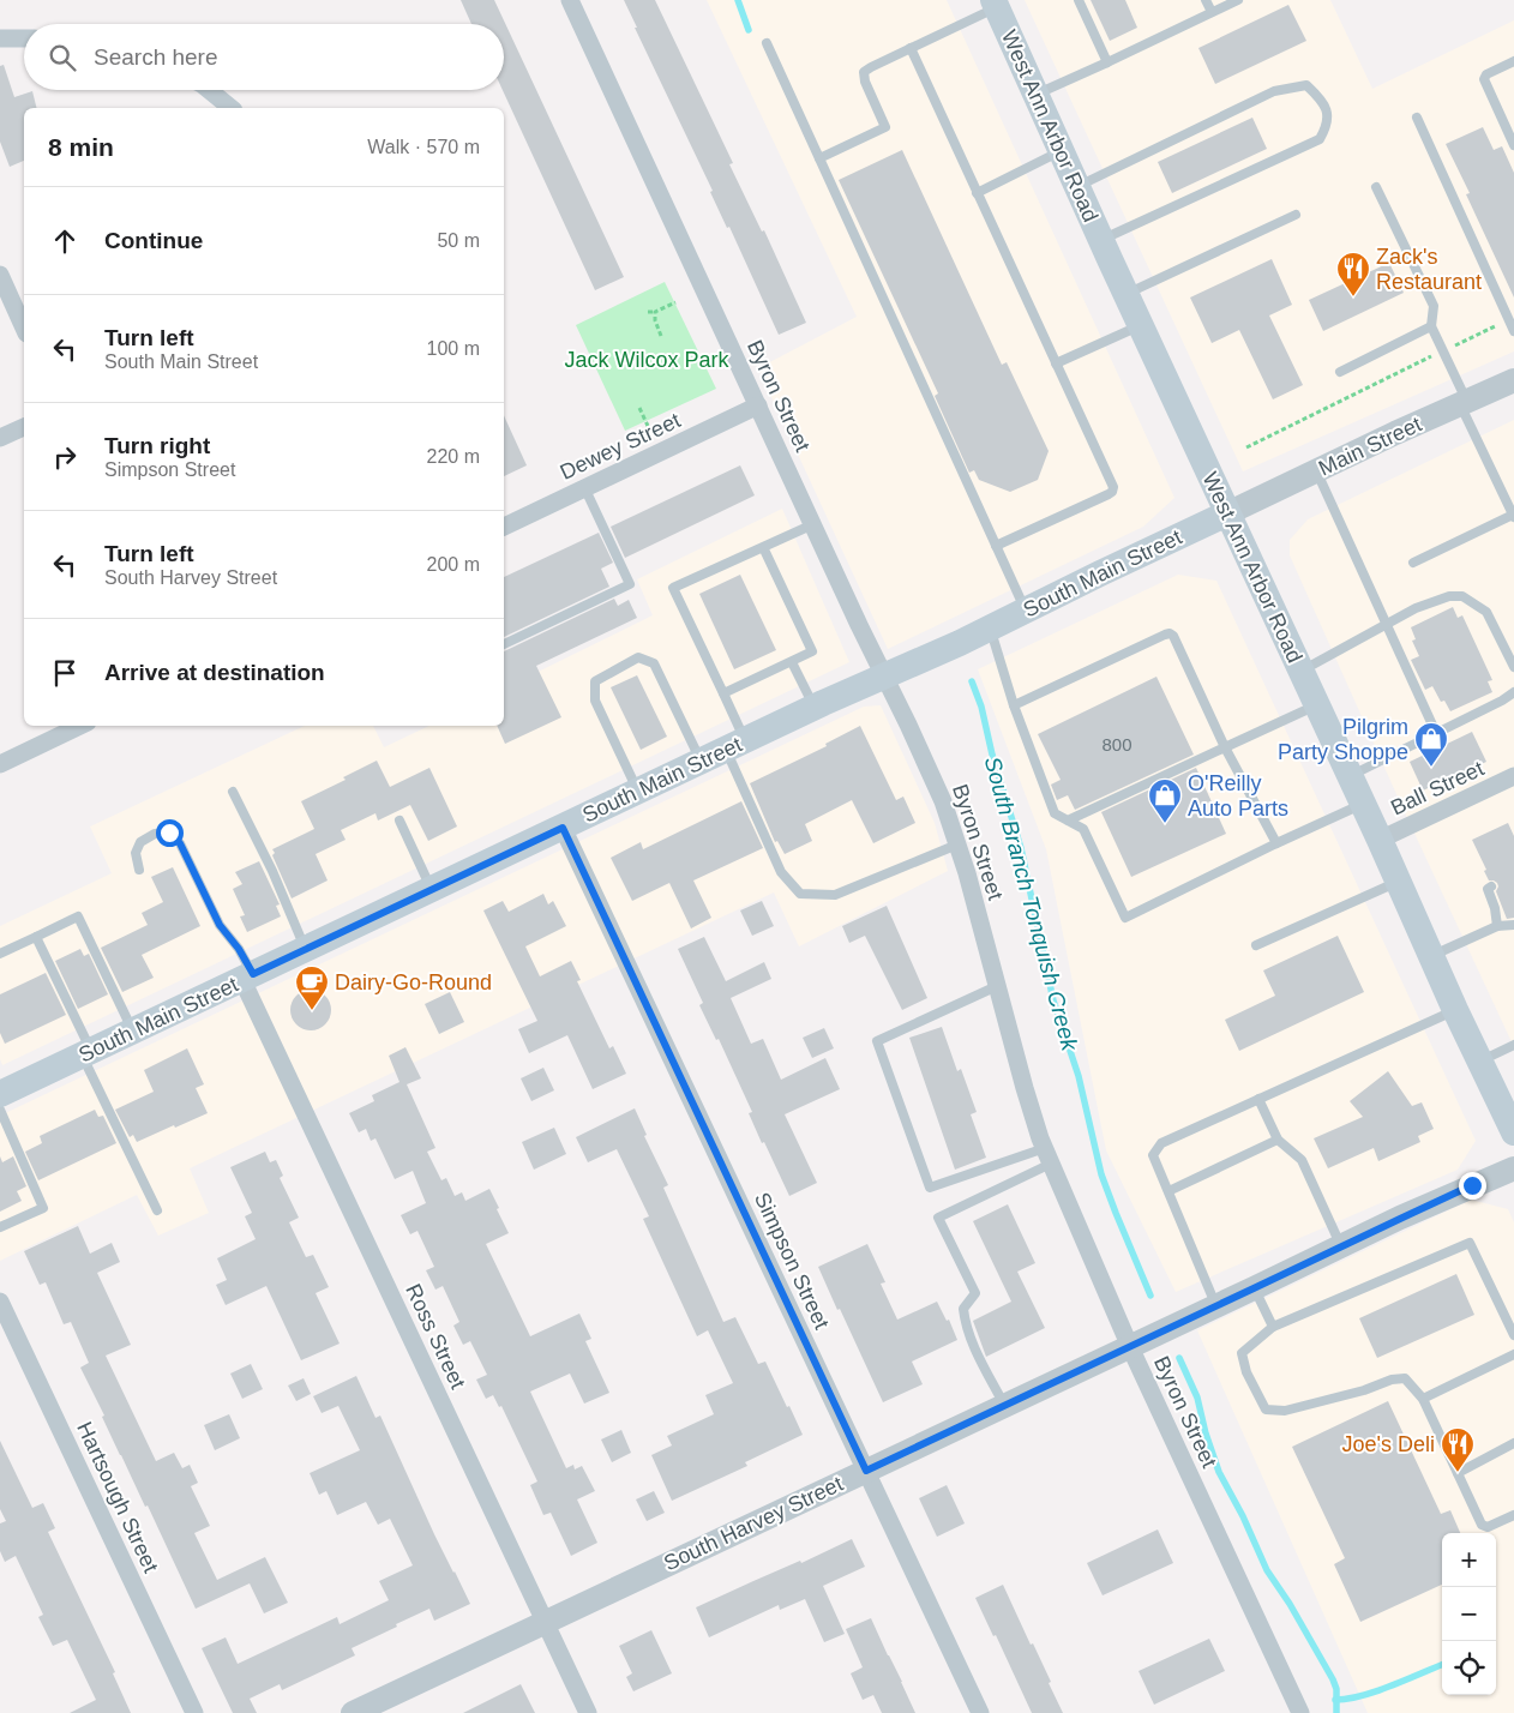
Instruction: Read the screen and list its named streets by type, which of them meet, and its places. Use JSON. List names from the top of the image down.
{
  "streets": {
    "main road": ["West Ann Arbor Road", "South Main Street"],
    "street": [
      "Byron Street",
      "Dewey Street",
      "Main Street",
      "Ball Street",
      "Simpson Street",
      "Ross Street",
      "Hartsough Street",
      "South Harvey Street"
    ]
  },
  "crossings": [
    ["West Ann Arbor Road", "Main Street"],
    ["West Ann Arbor Road", "South Main Street"],
    ["West Ann Arbor Road", "Ball Street"],
    ["Byron Street", "Dewey Street"],
    ["Byron Street", "South Main Street"],
    ["Byron Street", "South Harvey Street"],
    ["Main Street", "South Main Street"],
    ["South Main Street", "Simpson Street"],
    ["South Main Street", "Ross Street"],
    ["Simpson Street", "South Harvey Street"],
    ["Ross Street", "South Harvey Street"]
  ],
  "water": ["South Branch Tonquish Creek"],
  "parks": ["Jack Wilcox Park"],
  "places": {
    "restaurant": ["Zack's Restaurant", "Joe's Deli"],
    "shop": ["Pilgrim Party Shoppe", "O'Reilly Auto Parts"],
    "cafe": ["Dairy-Go-Round"]
  },
  "house_numbers": ["800"],
  "page": {
    "search": "Search here",
    "heading": ["8 min", "Walk · 570 m"],
    "list": [
      ["Continue", "50 m"],
      ["Turn left", "South Main Street", "100 m"],
      ["Turn right", "Simpson Street", "220 m"],
      ["Turn left", "South Harvey Street", "200 m"],
      "Arrive at destination"
    ],
    "map_buttons": ["+", "−"]
  }
}
